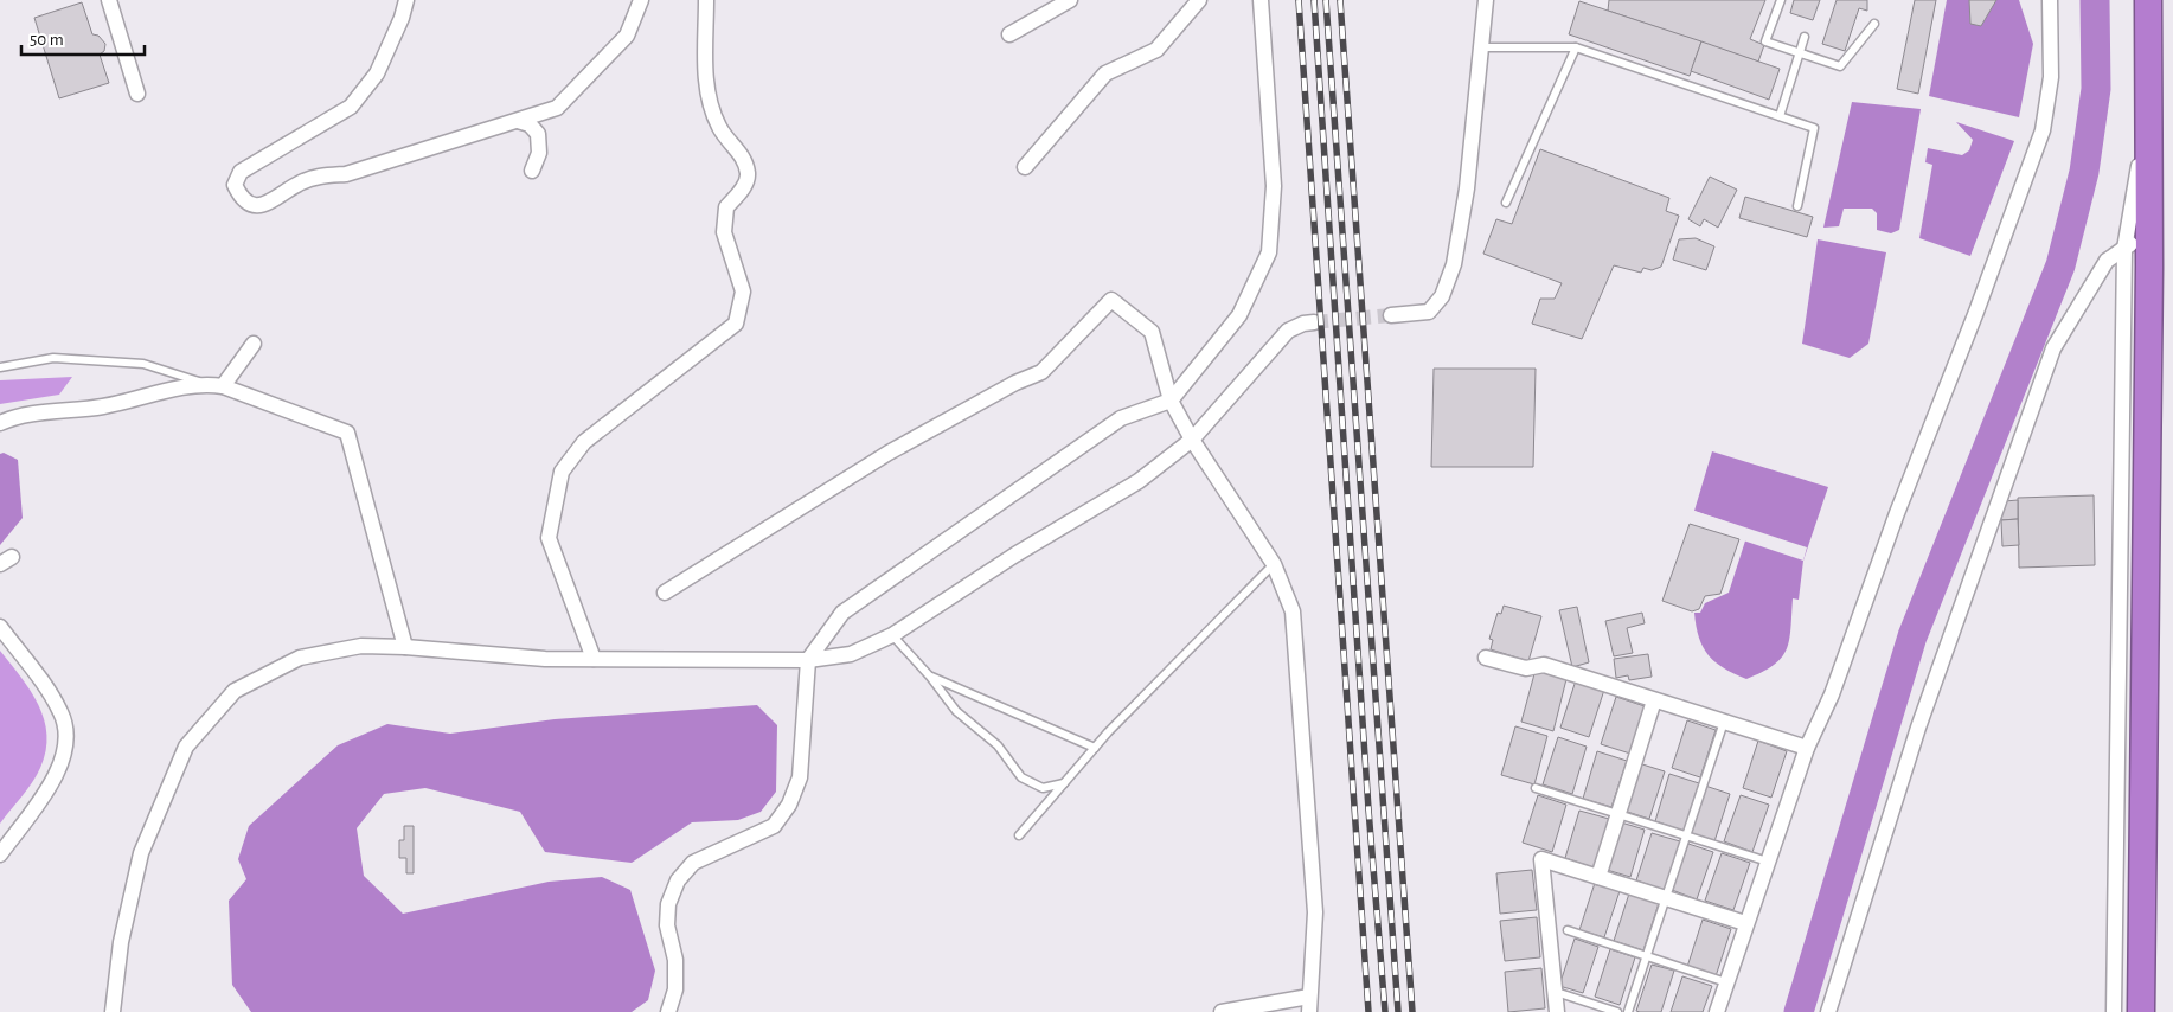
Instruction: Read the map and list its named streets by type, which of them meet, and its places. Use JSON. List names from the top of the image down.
{
  "scale_bar": "50 m"
}
